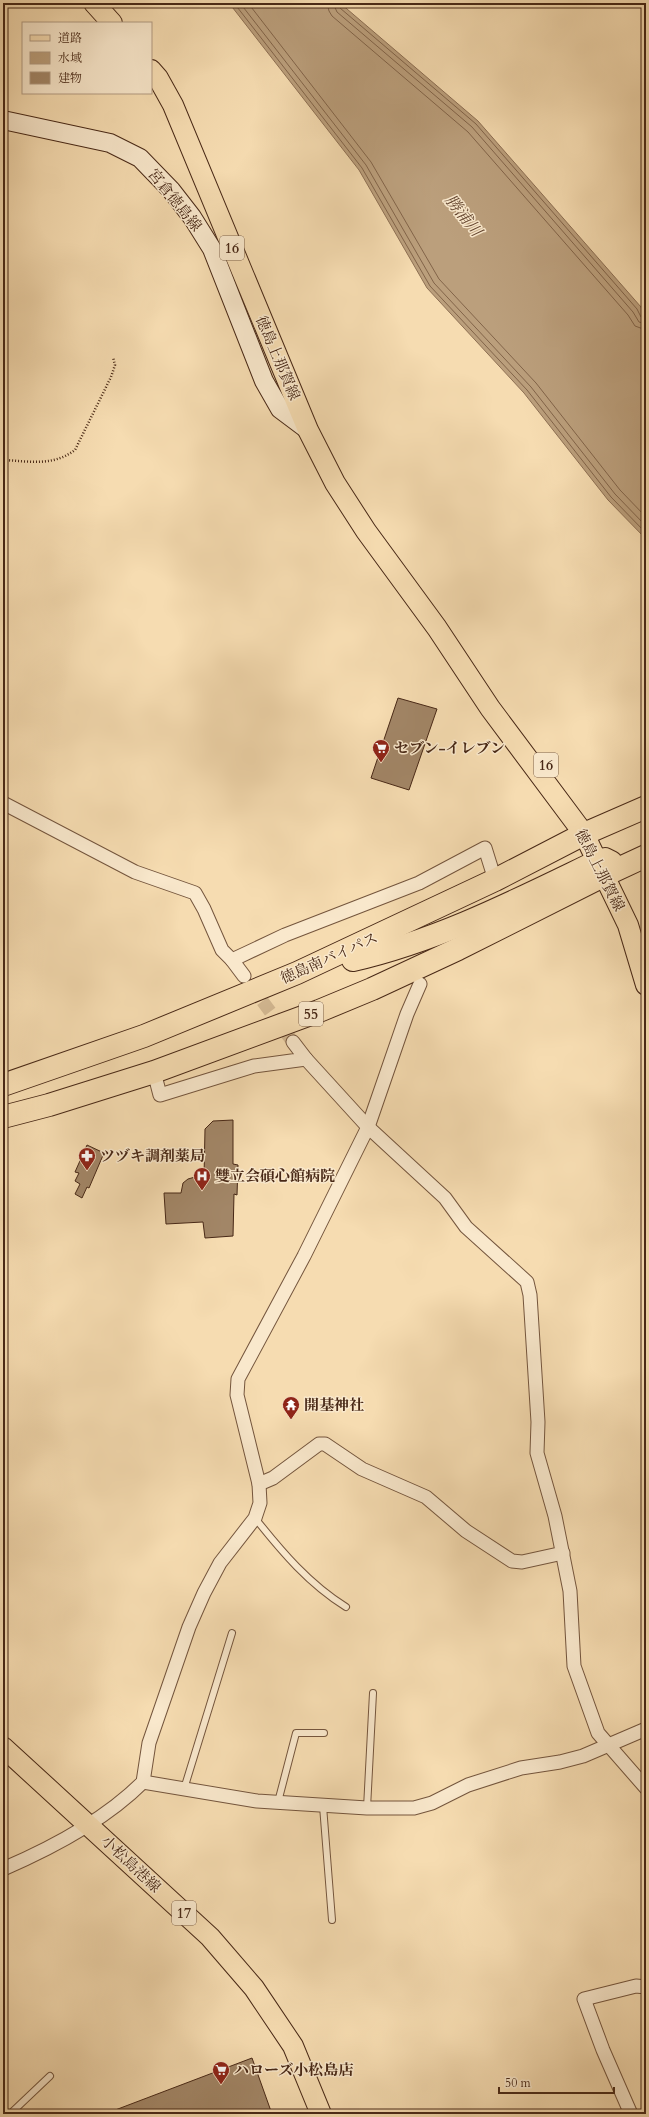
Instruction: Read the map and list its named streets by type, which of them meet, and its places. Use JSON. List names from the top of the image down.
{
  "streets": {
    "highway": ["徳島南バイパス", "55"],
    "main road": [
      "宮倉徳島線",
      "16",
      "徳島上那賀線",
      "小松島港線",
      "17"
    ]
  },
  "crossings": [
    ["宮倉徳島線", "徳島上那賀線"],
    ["徳島上那賀線", "徳島南バイパス"],
    ["徳島上那賀線", "55"]
  ],
  "water": ["勝浦川"],
  "places": {
    "supermarket": ["セブン-イレブン", "ハローズ小松島店"],
    "pharmacy": ["ツヅキ調剤薬局"],
    "hospital": ["雙立会碩心館病院"],
    "temple": ["開基神社"]
  },
  "legend": ["道路", "水域", "建物"],
  "scale_bar": "50 m"
}
